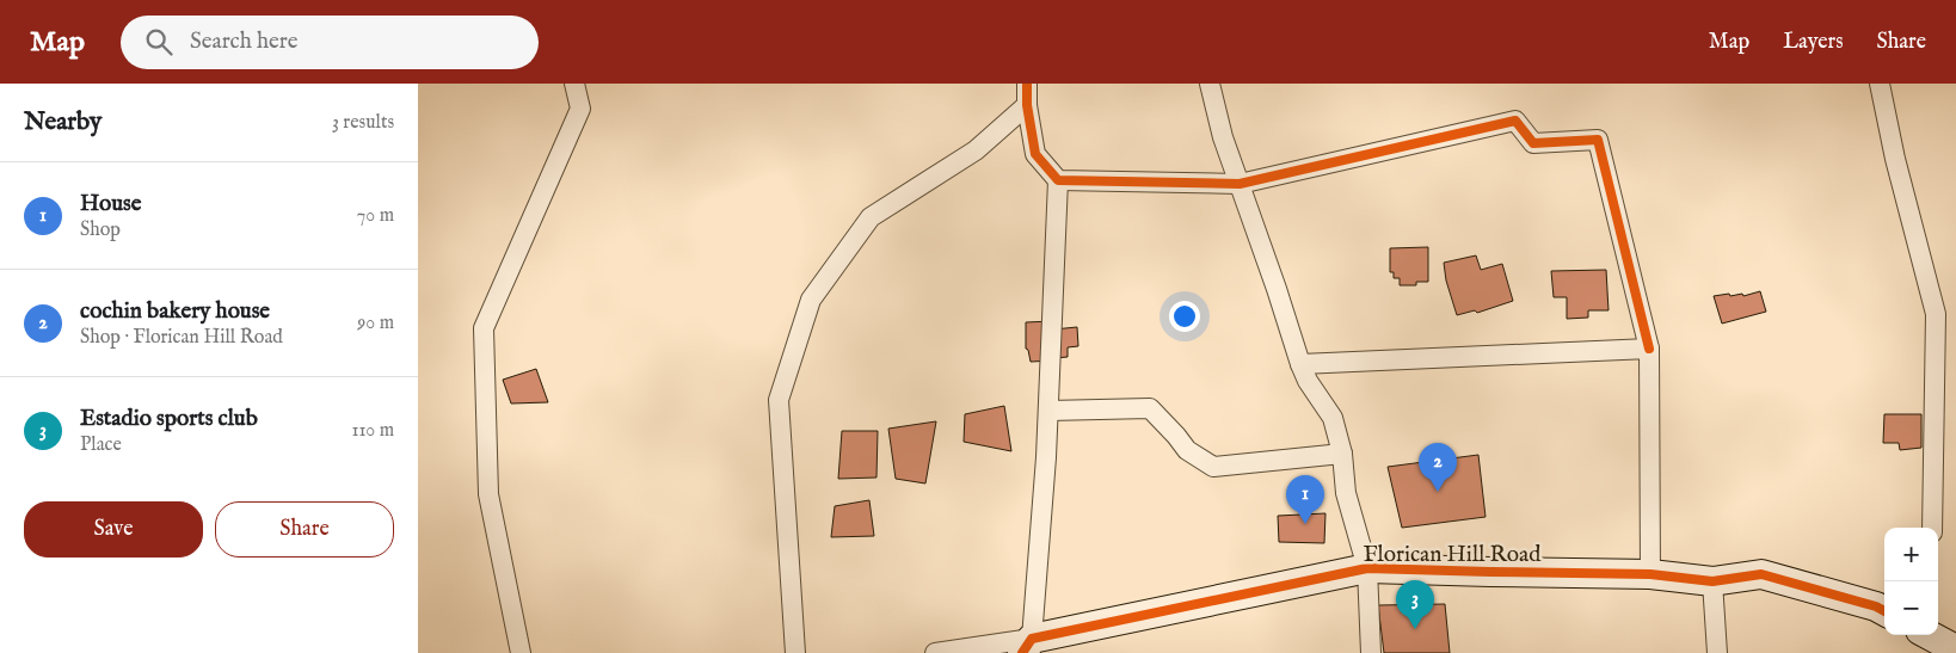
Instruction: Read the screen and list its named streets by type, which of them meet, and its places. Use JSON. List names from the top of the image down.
{
  "streets": {
    "street": ["Florican Hill Road"]
  },
  "page": {
    "header": "Map",
    "search": "Search here",
    "nav": ["Map", "Layers", "Share"],
    "heading": ["Nearby", "3 results"],
    "list": [
      {
        "mark": "1",
        "name": "House",
        "note": "Shop",
        "value": "70 m"
      },
      {
        "mark": "2",
        "name": "cochin bakery house",
        "note": "Shop · Florican Hill Road",
        "value": "90 m"
      },
      {
        "mark": "3",
        "name": "Estadio sports club",
        "note": "Place",
        "value": "110 m"
      }
    ],
    "pins": ["2", "1", "3"],
    "buttons": ["Save", "Share"],
    "map_buttons": ["+", "−"]
  }
}
